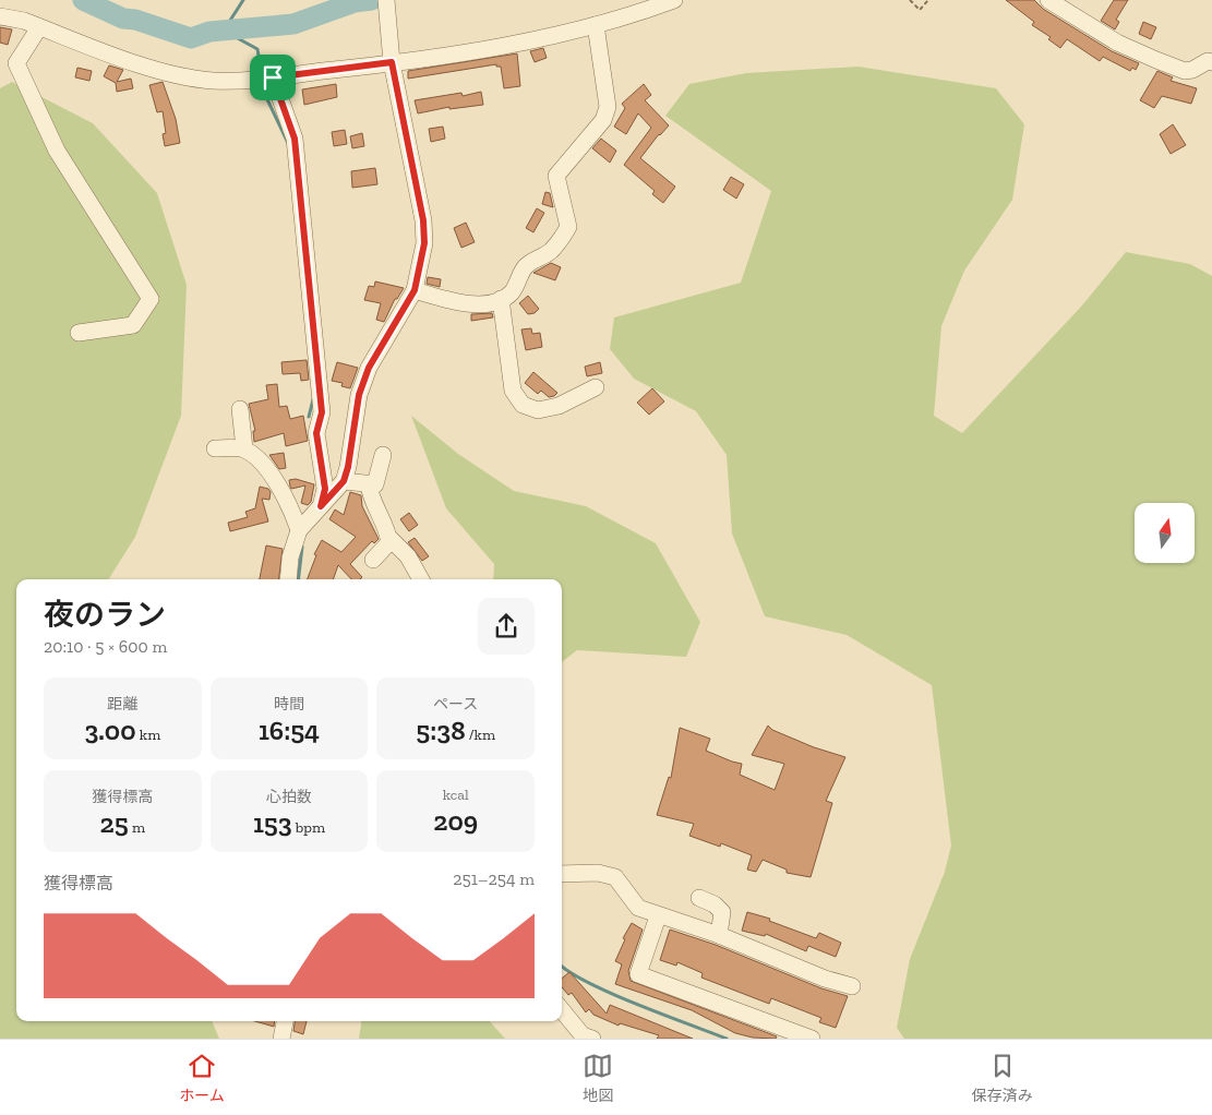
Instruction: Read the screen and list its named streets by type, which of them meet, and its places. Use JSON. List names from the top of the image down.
{
  "north": "top",
  "page": {
    "heading": ["夜のラン", "20:10 · 5 × 600 m"],
    "stats": [
      ["距離", "3.00 km"],
      ["時間", "16:54"],
      ["ペース", "5:38 /km"],
      ["獲得標高", "25 m"],
      ["心拍数", "153 bpm"],
      ["kcal", "209"]
    ],
    "chart": ["獲得標高", "251–254 m"],
    "tabs": ["ホーム", "地図", "保存済み"]
  }
}
